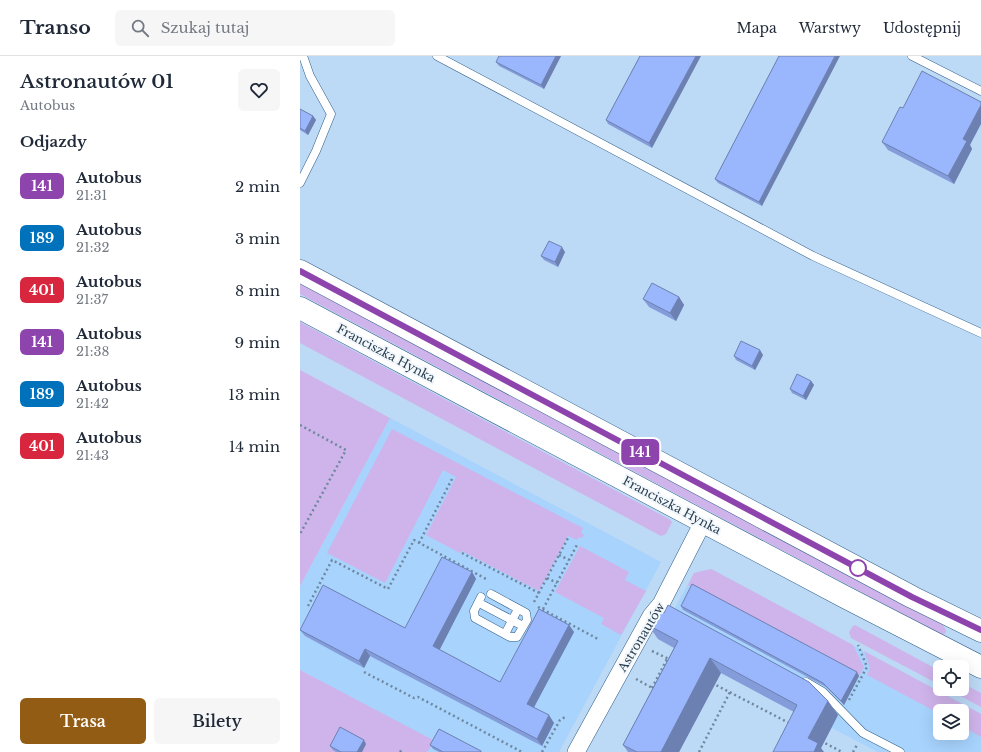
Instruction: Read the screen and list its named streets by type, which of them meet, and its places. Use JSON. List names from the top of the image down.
{
  "streets": {
    "main road": ["Franciszka Hynka"],
    "street": ["Astronautów"]
  },
  "crossings": [
    ["Franciszka Hynka", "Astronautów"]
  ],
  "lines": ["bus line 141"],
  "page": {
    "header": "Transo",
    "search": "Szukaj tutaj",
    "nav": ["Mapa", "Warstwy", "Udostępnij"],
    "heading": [
      ["Astronautów 01", "Autobus"],
      "Odjazdy"
    ],
    "on_map": "141",
    "list": [
      {
        "mark": "141",
        "name": "Autobus",
        "note": "21:31",
        "value": "2 min"
      },
      {
        "mark": "189",
        "name": "Autobus",
        "note": "21:32",
        "value": "3 min"
      },
      {
        "mark": "401",
        "name": "Autobus",
        "note": "21:37",
        "value": "8 min"
      },
      {
        "mark": "141",
        "name": "Autobus",
        "note": "21:38",
        "value": "9 min"
      },
      {
        "mark": "189",
        "name": "Autobus",
        "note": "21:42",
        "value": "13 min"
      },
      {
        "mark": "401",
        "name": "Autobus",
        "note": "21:43",
        "value": "14 min"
      }
    ],
    "buttons": ["Trasa", "Bilety"]
  }
}
